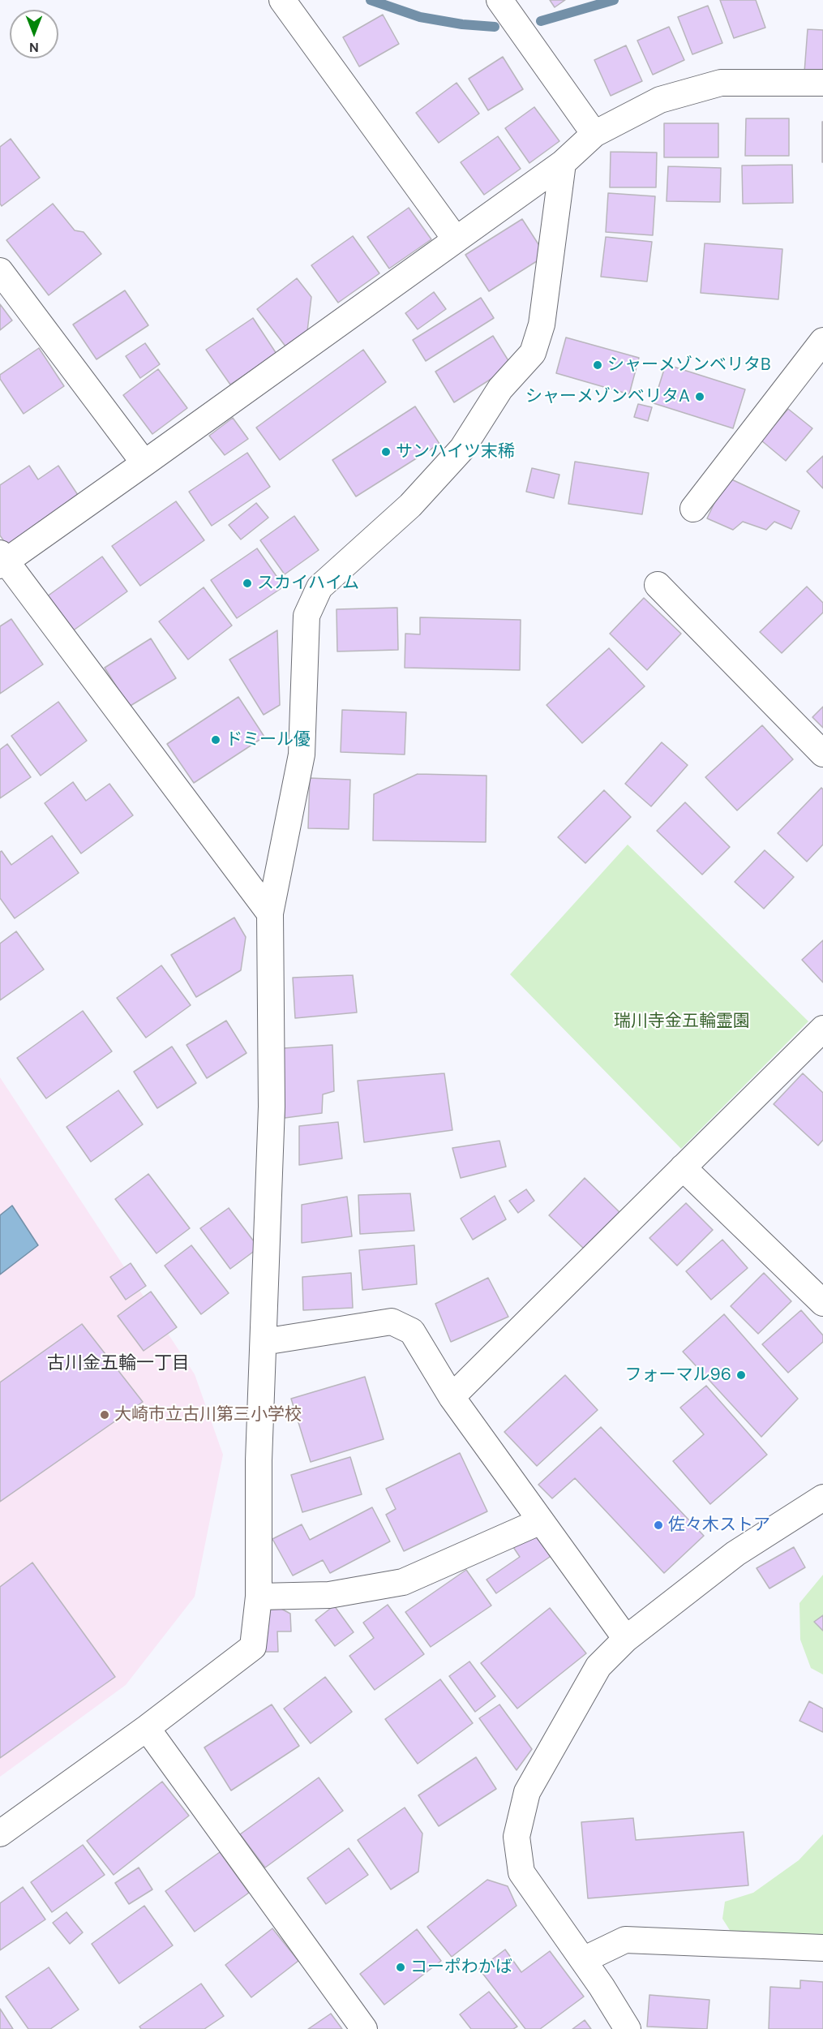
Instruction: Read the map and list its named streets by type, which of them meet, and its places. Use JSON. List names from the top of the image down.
{
  "districts": ["古川金五輪一丁目"],
  "parks": ["瑞川寺金五輪霊園"],
  "places": [
    "シャーメゾンベリタB",
    "シャーメゾンベリタA",
    "サンハイツ末稀",
    "スカイハイム",
    "ドミール優",
    "フォーマル96",
    "大崎市立古川第三小学校",
    "佐々木ストア",
    "コーポわかば"
  ],
  "north": "bottom"
}
